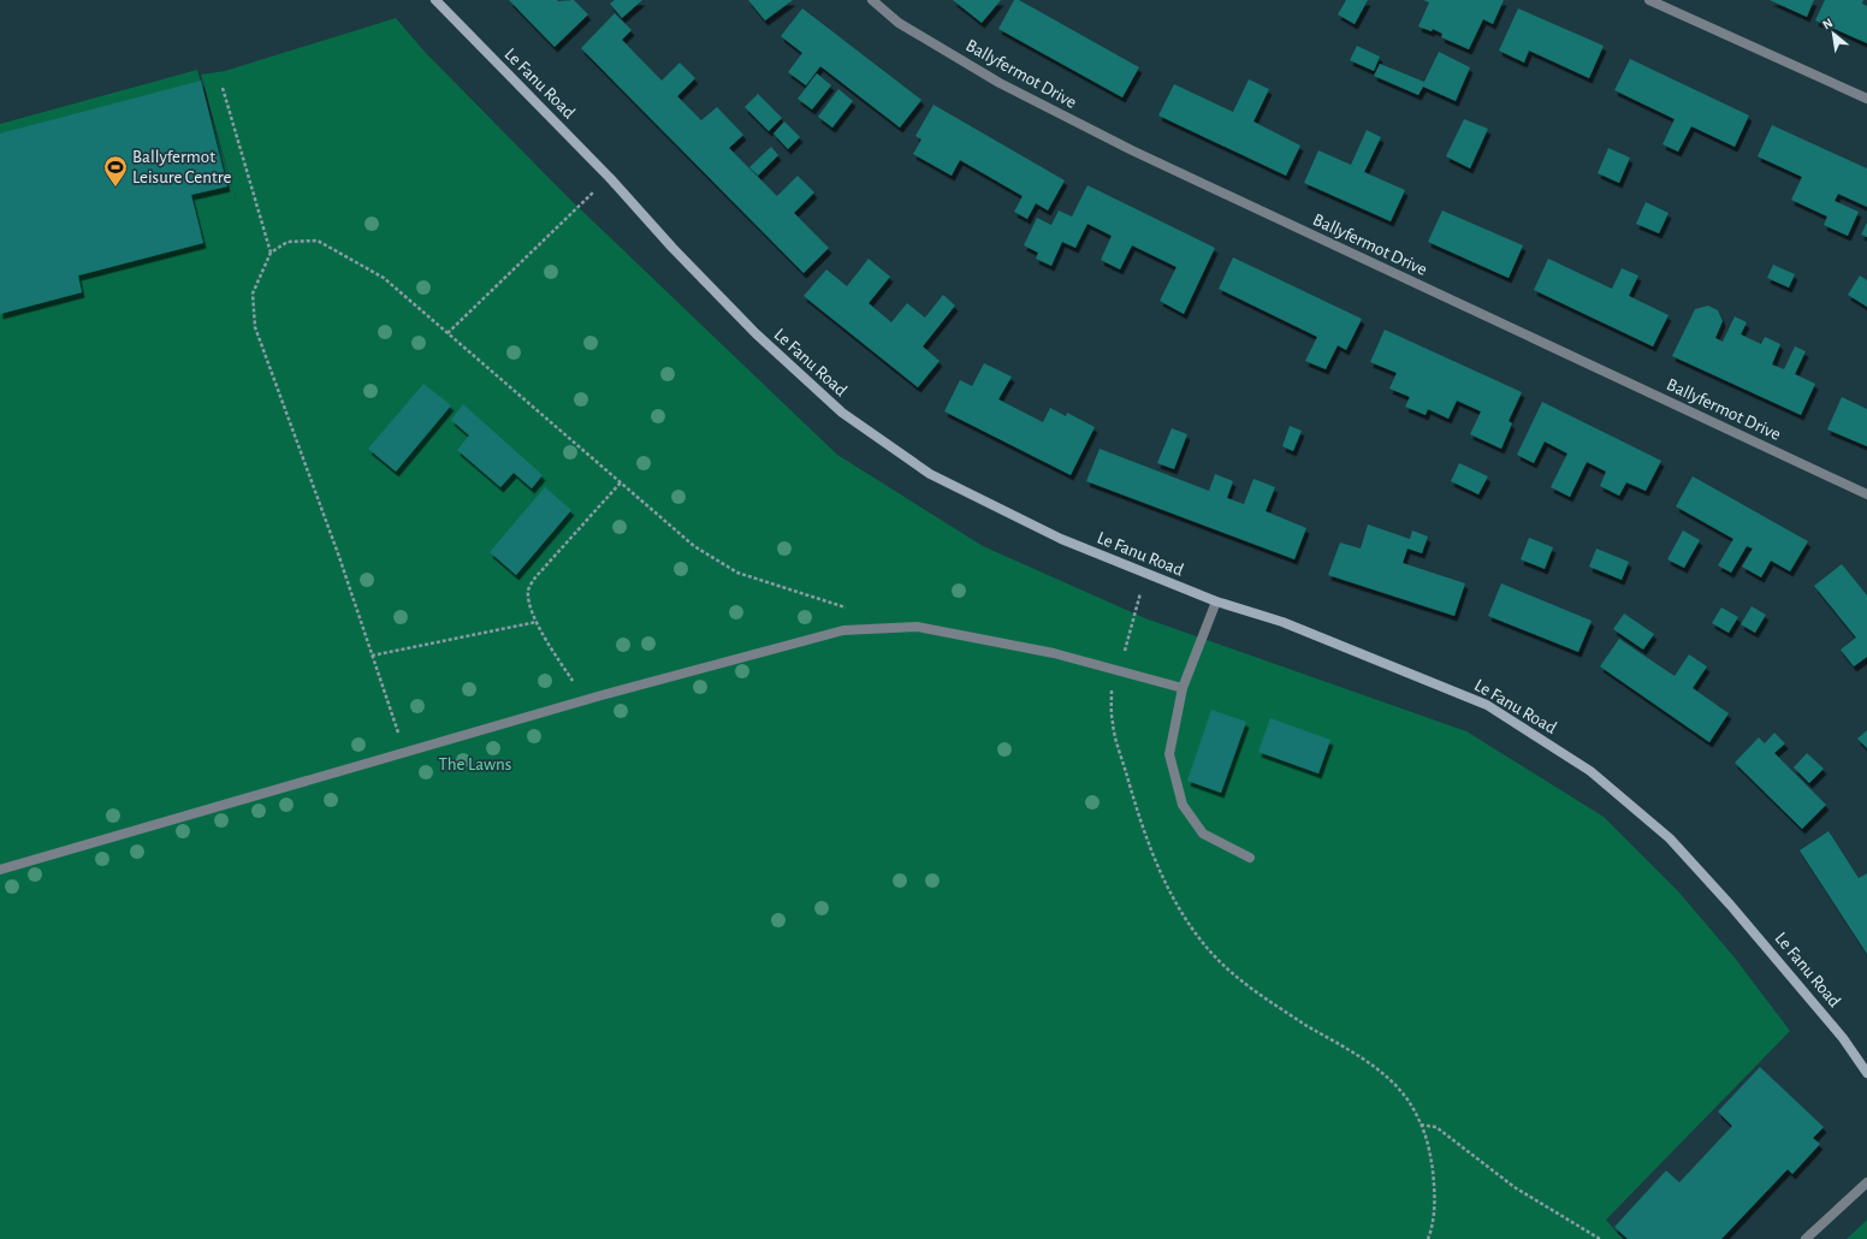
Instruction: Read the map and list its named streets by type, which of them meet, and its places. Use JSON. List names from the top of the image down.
{
  "streets": {
    "street": ["Ballyfermot Drive", "Le Fanu Road"]
  },
  "parks": ["The Lawns"],
  "places": {
    "sports": ["Ballyfermot Leisure Centre"]
  },
  "north": "top left"
}
